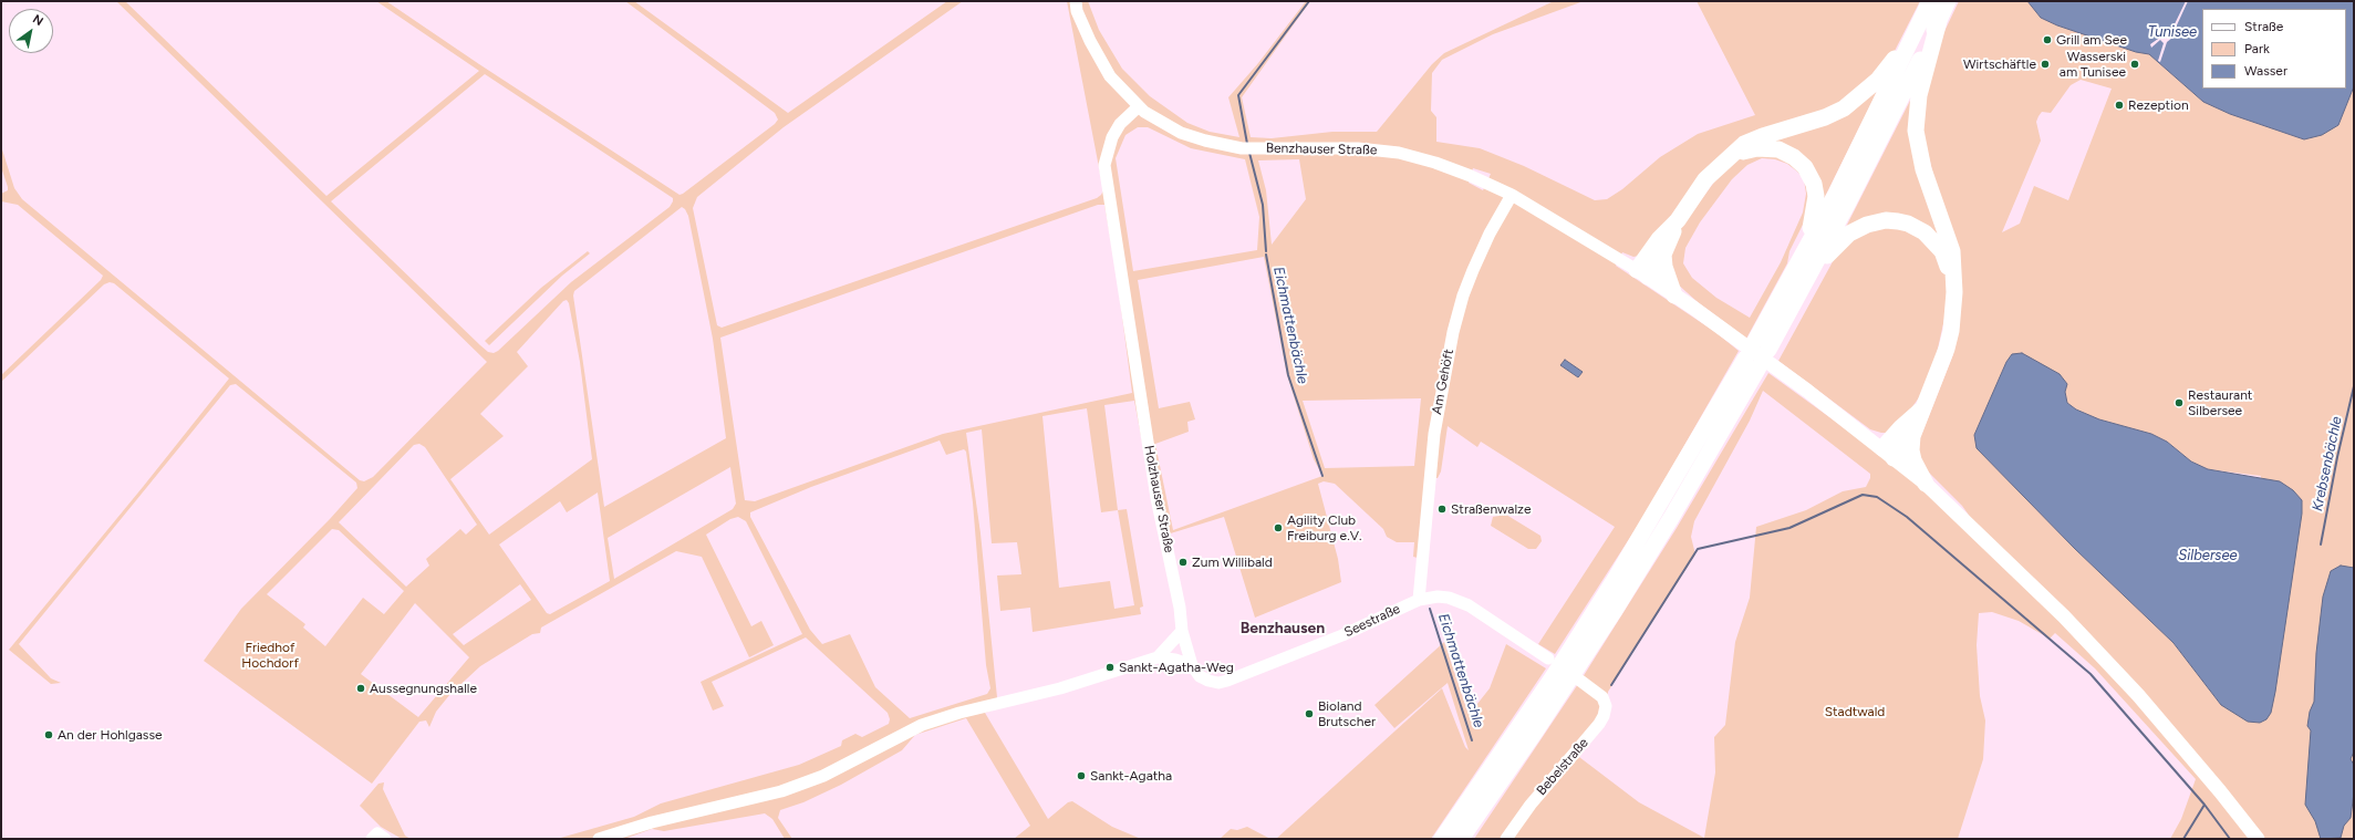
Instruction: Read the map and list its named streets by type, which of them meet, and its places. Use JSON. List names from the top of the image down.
{
  "streets": {
    "street": [
      "Benzhauser Straße",
      "Am Gehöft",
      "Holzhauser Straße",
      "Seestraße",
      "Bebelstraße"
    ]
  },
  "crossings": [
    ["Benzhauser Straße", "Am Gehöft"],
    ["Benzhauser Straße", "Holzhauser Straße"],
    ["Am Gehöft", "Seestraße"],
    ["Holzhauser Straße", "Seestraße"]
  ],
  "districts": ["Benzhausen"],
  "water": [
    "Tunisee",
    "Eichmattenbächle",
    "Krebsenbächle",
    "Silbersee"
  ],
  "parks": ["Friedhof Hochdorf", "Stadtwald"],
  "places": [
    "Grill am See",
    "Wirtschäftle",
    "Wasserski am Tunisee",
    "Rezeption",
    "Restaurant Silbersee",
    "Straßenwalze",
    "Agility Club Freiburg e.V.",
    "Zum Willibald",
    "Sankt-Agatha-Weg",
    "Aussegnungshalle",
    "Bioland Brutscher",
    "An der Hohlgasse",
    "Sankt-Agatha"
  ],
  "legend": ["Straße", "Park", "Wasser"],
  "north": "top right"
}
